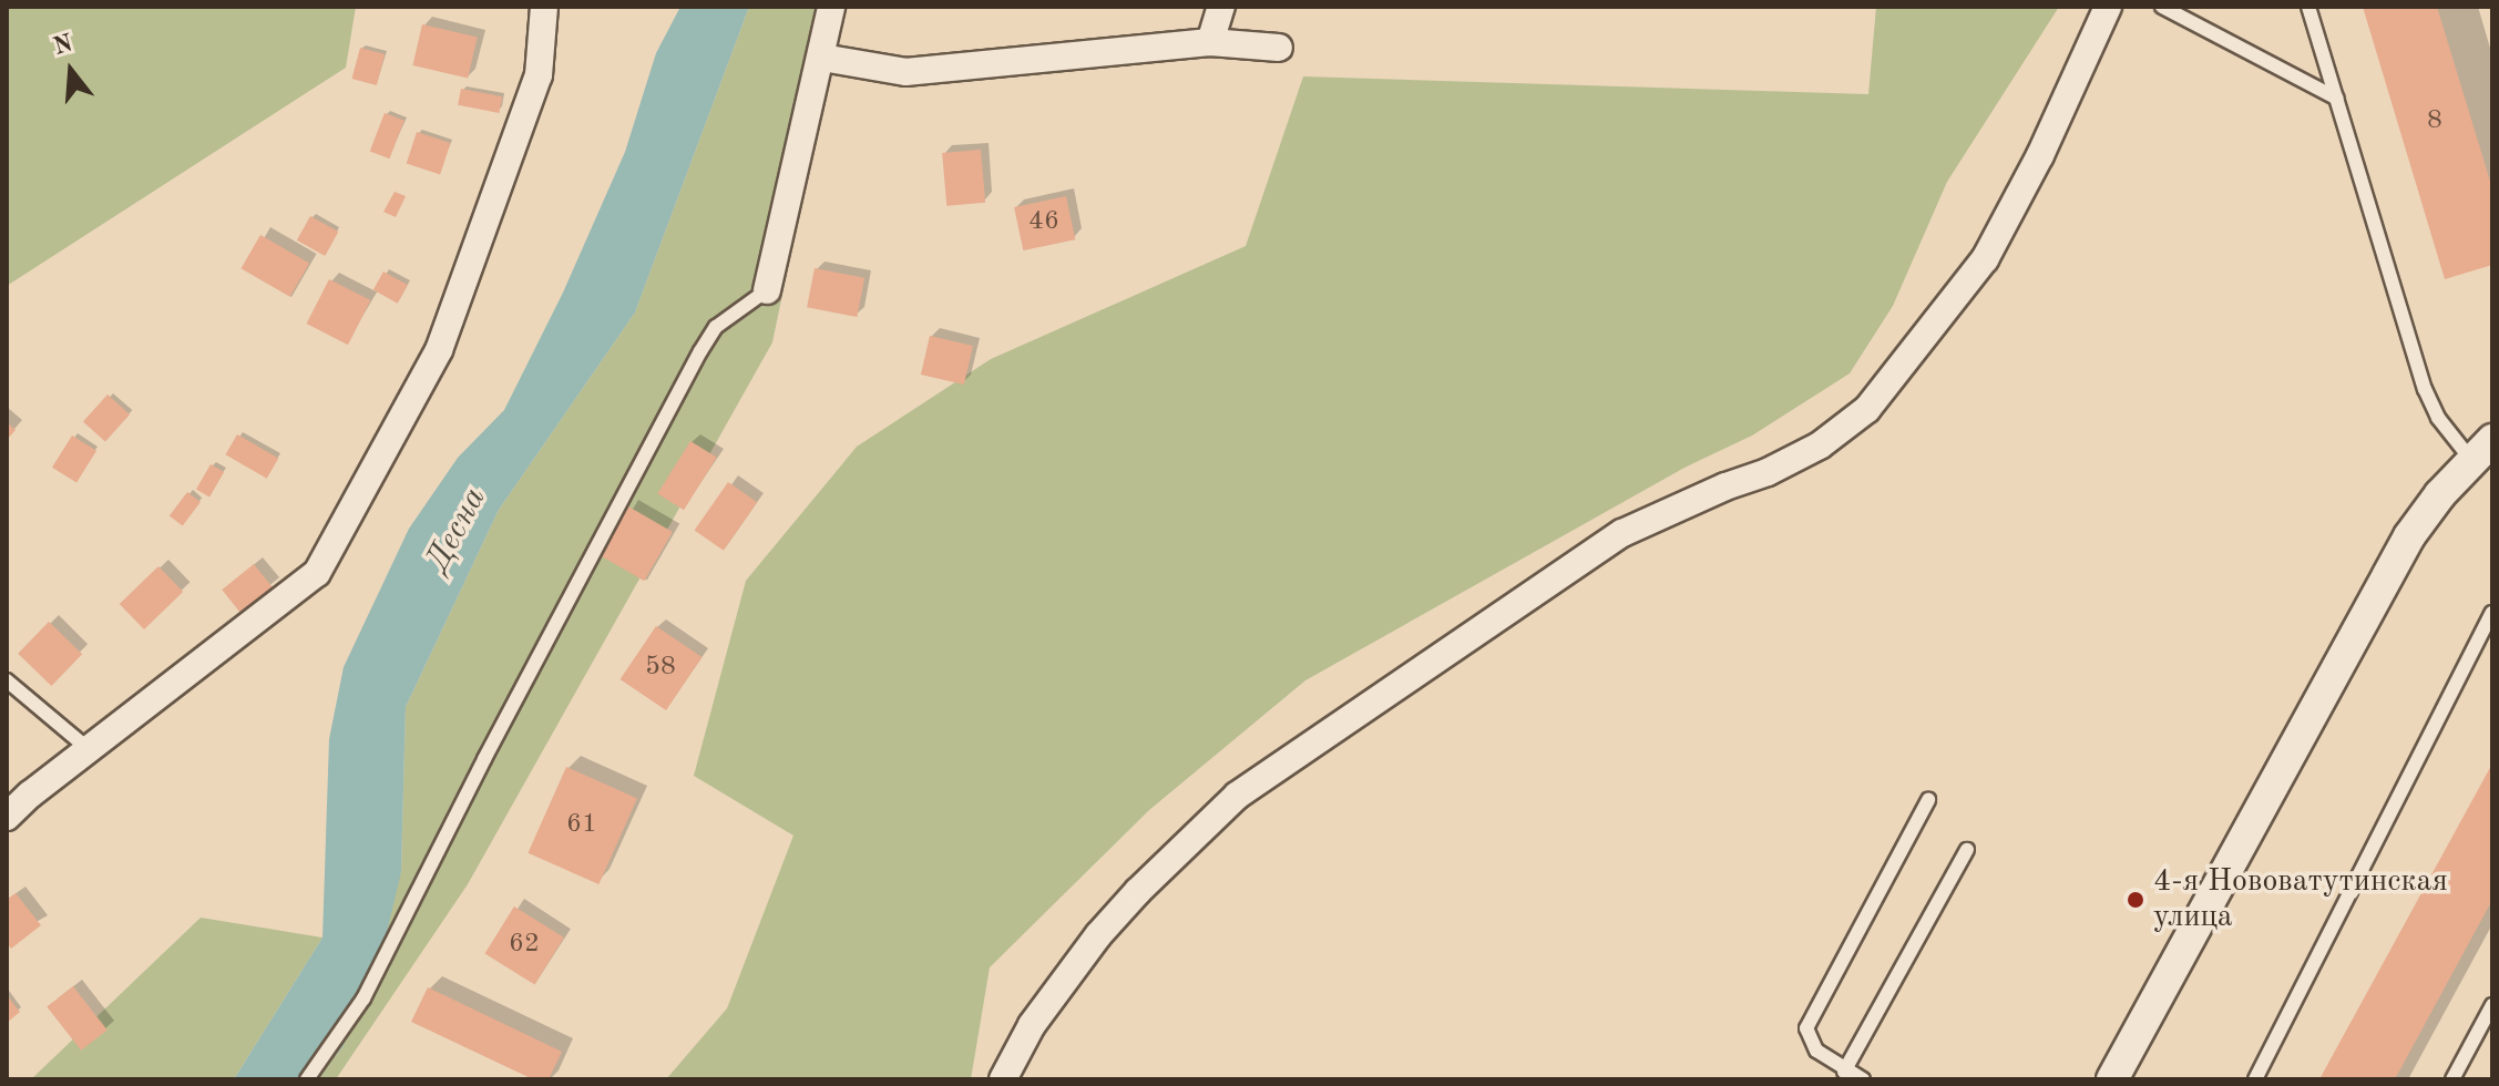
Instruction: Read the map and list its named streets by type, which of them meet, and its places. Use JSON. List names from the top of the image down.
{
  "water": ["Десна"],
  "places": ["4-я Нововатутинская улица"],
  "house_numbers": [
    "8",
    "46",
    "58",
    "61",
    "62"
  ],
  "north": "top"
}
